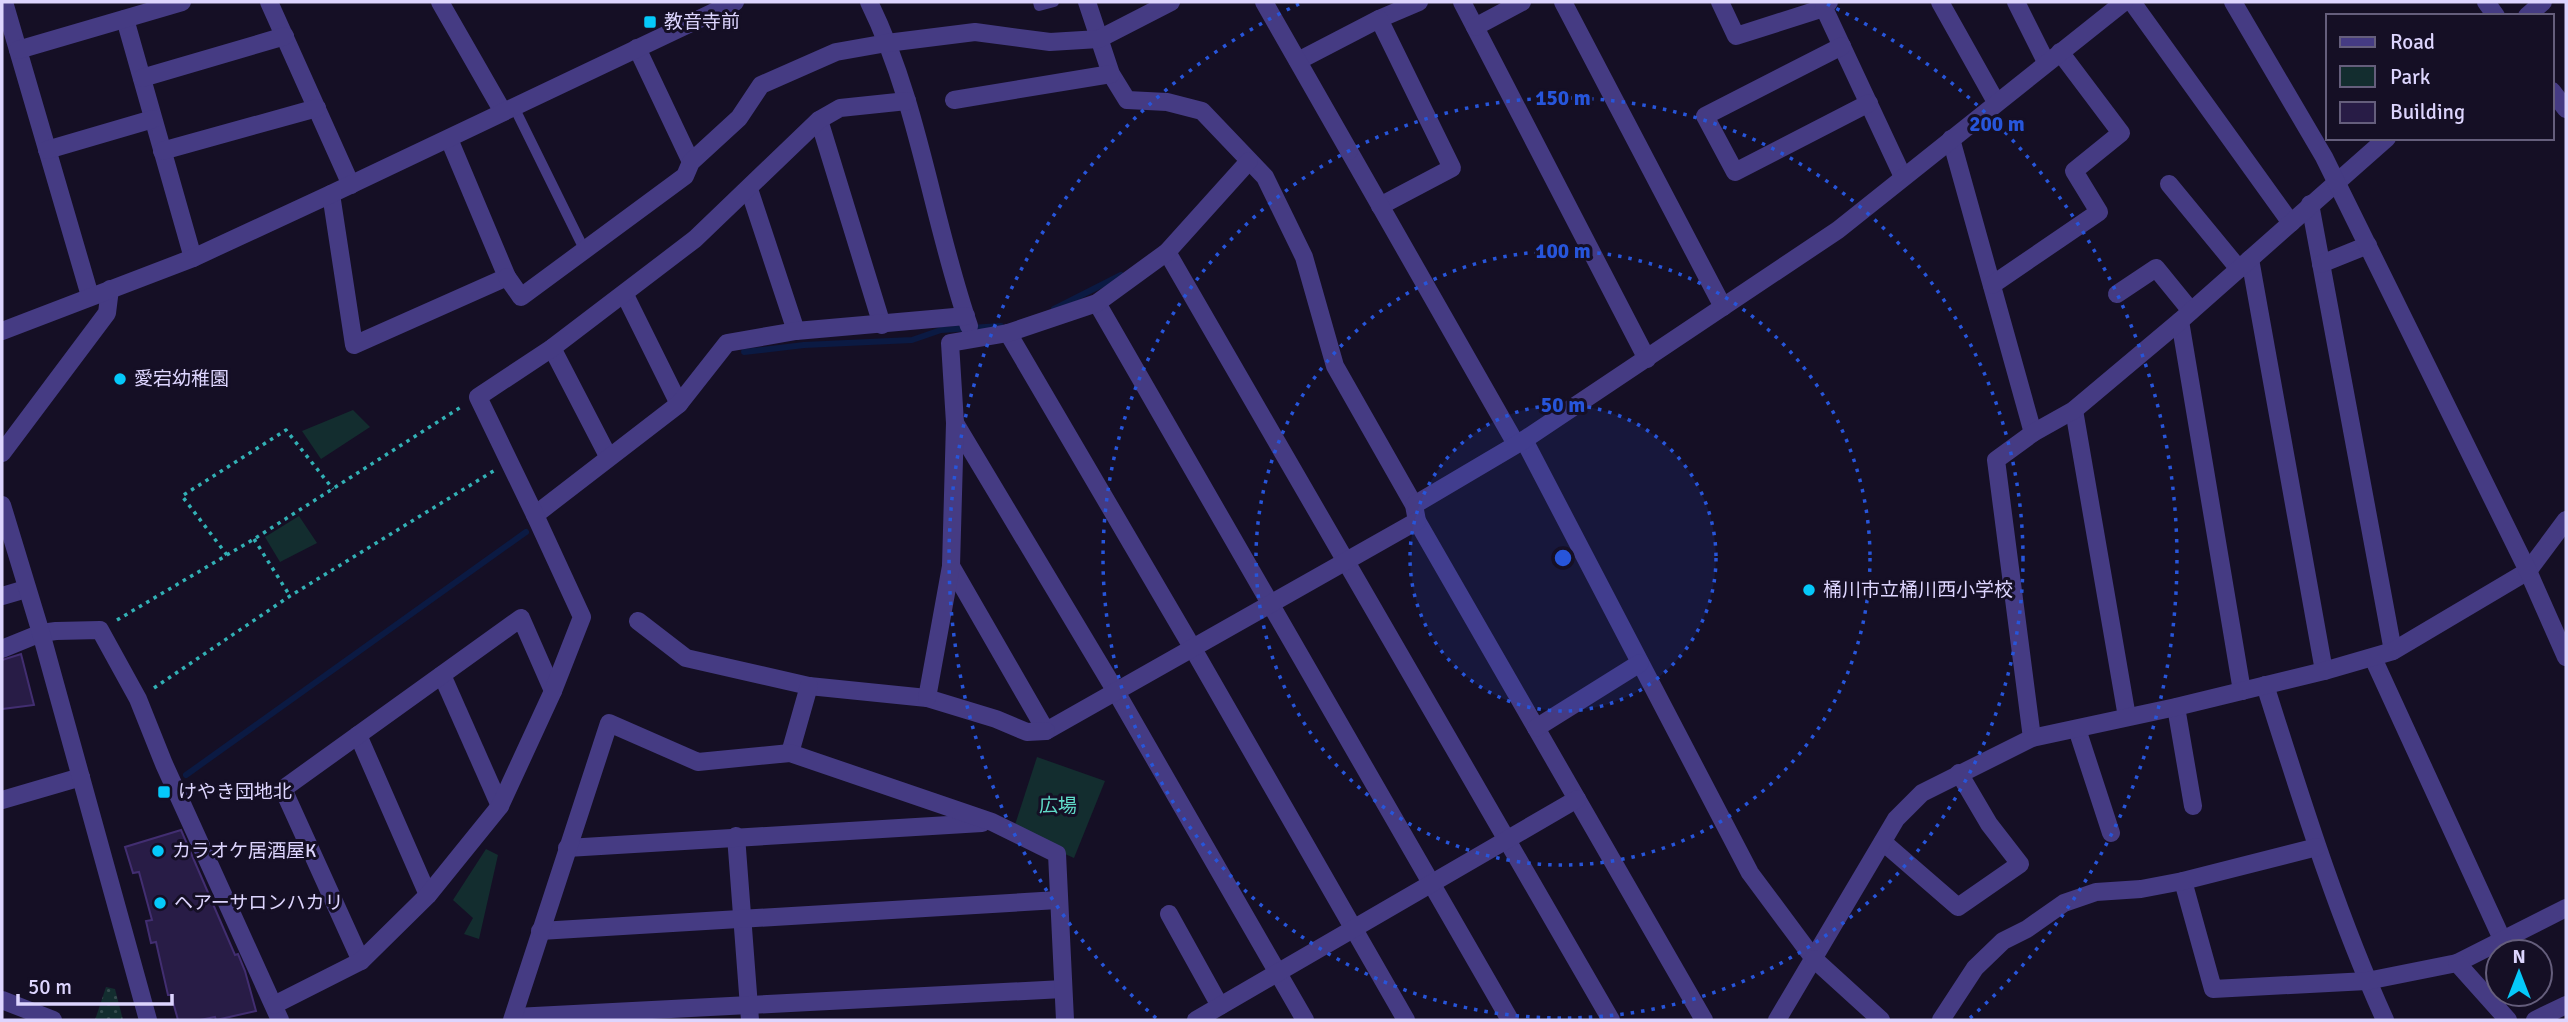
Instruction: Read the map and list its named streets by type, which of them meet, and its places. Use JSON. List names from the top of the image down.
{
  "parks": ["広場"],
  "places": {
    "transit": ["教音寺前", "けやき団地北"],
    "other": [
      "愛宕幼稚園",
      "桶川市立桶川西小学校",
      "カラオケ居酒屋K",
      "ヘアーサロンハカリ"
    ]
  },
  "legend": ["Road", "Park", "Building"],
  "scale_bar": "50 m",
  "north": "top",
  "rings": [
    "150 m",
    "200 m",
    "100 m",
    "50 m"
  ]
}
